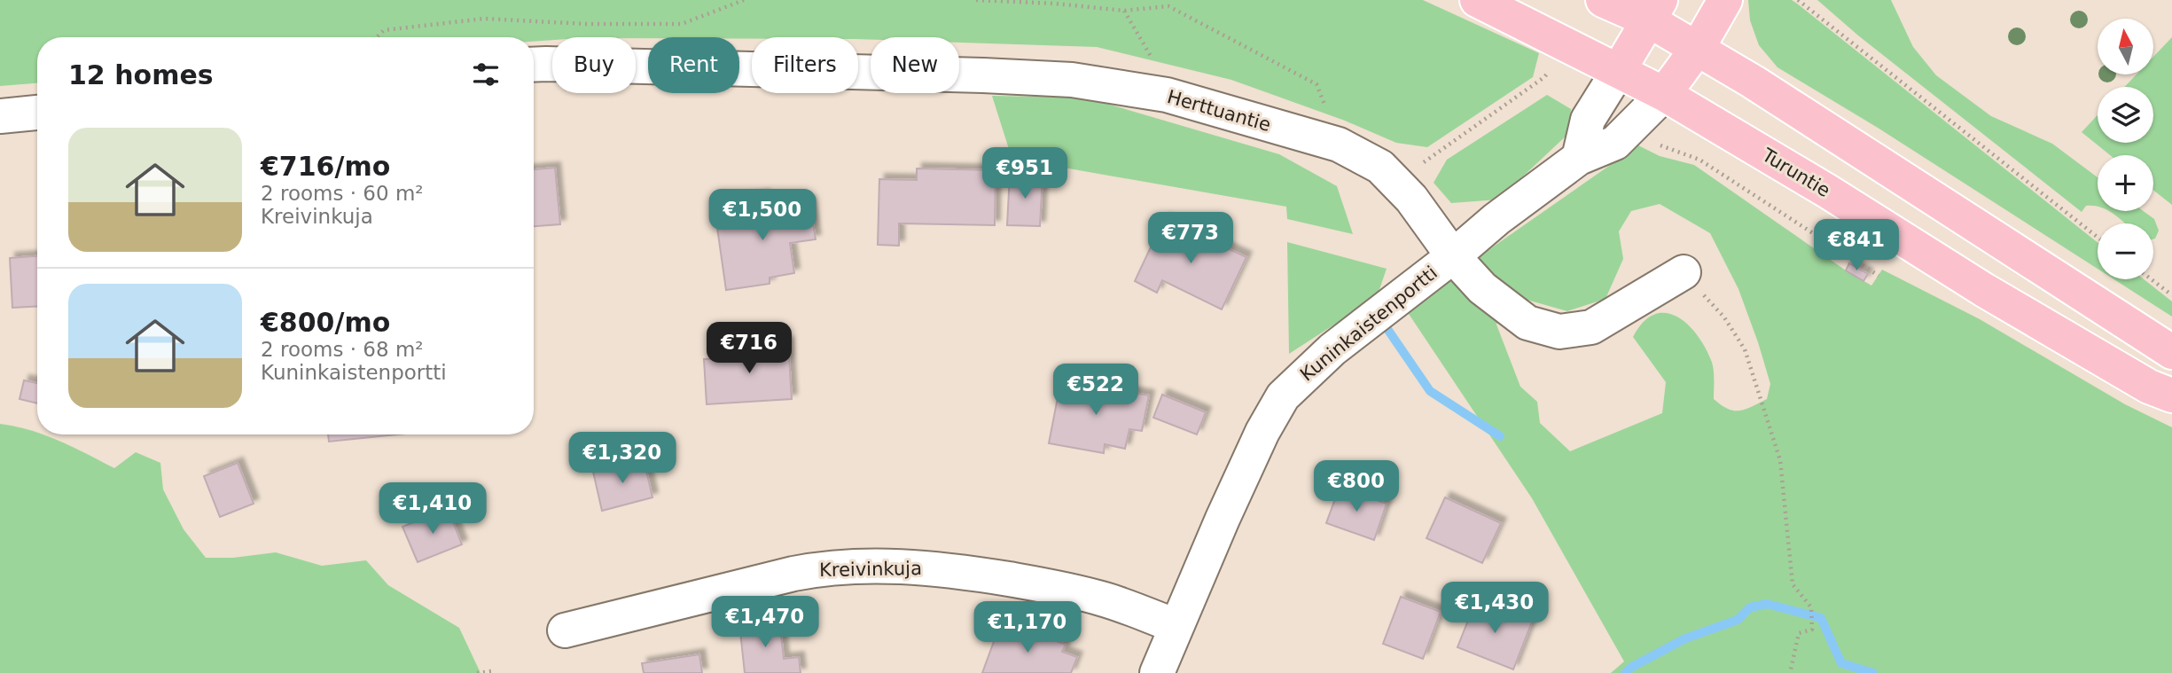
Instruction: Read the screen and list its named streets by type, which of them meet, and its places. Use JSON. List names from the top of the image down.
{
  "streets": {
    "main road": ["Turuntie"],
    "street": ["Herttuantie", "Kuninkaistenportti", "Kreivinkuja"]
  },
  "crossings": [
    ["Herttuantie", "Kuninkaistenportti"],
    ["Turuntie", "Kuninkaistenportti"],
    ["Kuninkaistenportti", "Kreivinkuja"]
  ],
  "north": "top",
  "page": {
    "map_buttons": ["+", "−"],
    "chip": [
      "Buy",
      "Rent",
      "Filters",
      "New"
    ],
    "heading": "12 homes",
    "list": [
      {
        "name": "€716/mo",
        "note": "2 rooms · 60 m² · Kreivinkuja"
      },
      {
        "name": "€800/mo",
        "note": "2 rooms · 68 m² · Kuninkaistenportti"
      }
    ],
    "price": [
      "€951",
      "€1,500",
      "€773",
      "€841",
      "€716",
      "€522",
      "€1,320",
      "€800",
      "€1,410",
      "€1,430",
      "€1,470",
      "€1,170"
    ]
  }
}
